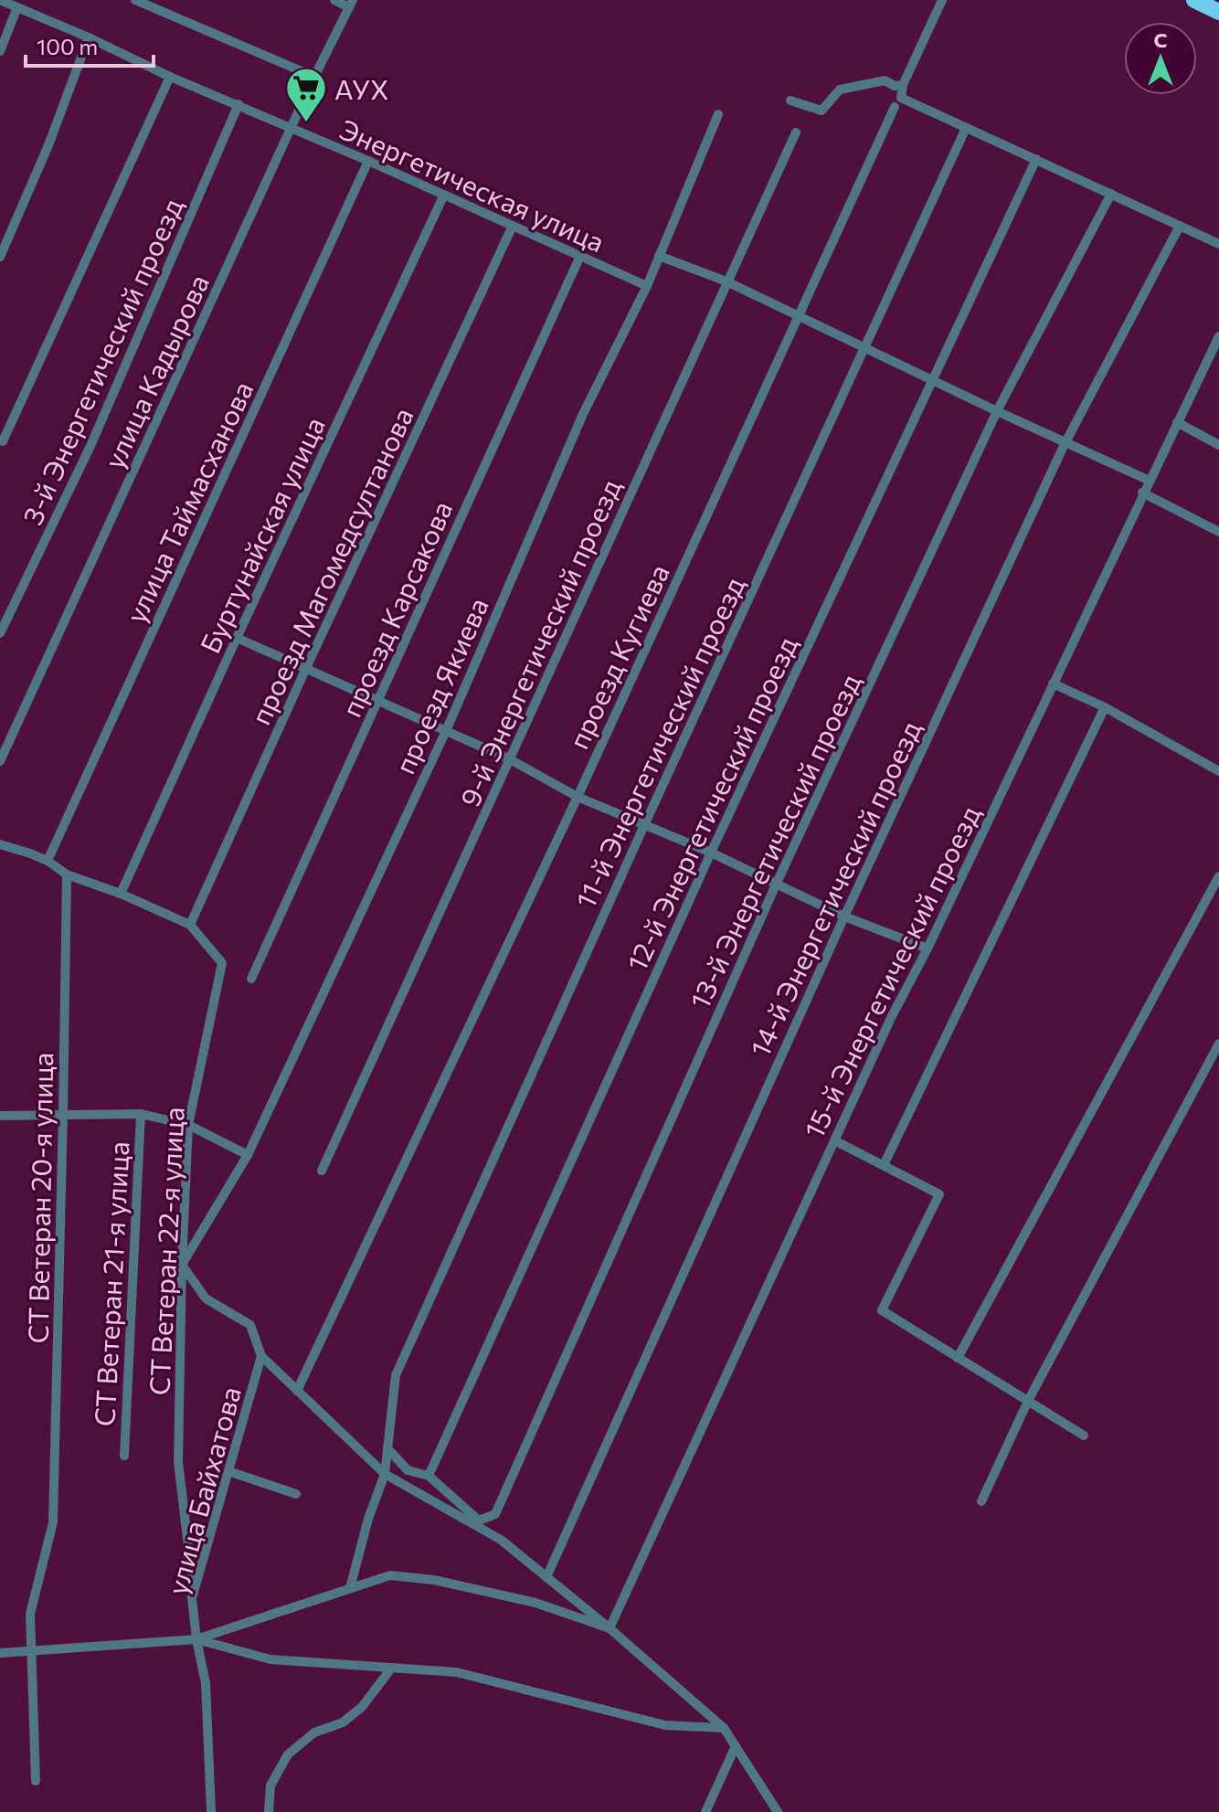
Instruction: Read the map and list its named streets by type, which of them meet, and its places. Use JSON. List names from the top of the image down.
{
  "streets": {
    "street": [
      "Энергетическая улица",
      "3-й Энергетический проезд",
      "улица Кадырова",
      "улица Таймасханова",
      "Буртунайская улица",
      "проезд Магомедсултанова",
      "проезд Карсакова",
      "9-й Энергетический проезд",
      "проезд Кугиева",
      "проезд Якиева",
      "11-й Энергетический проезд",
      "12-й Энергетический проезд",
      "13-й Энергетический проезд",
      "14-й Энергетический проезд",
      "15-й Энергетический проезд",
      "СТ Ветеран 20-я улица",
      "СТ Ветеран 22-я улица",
      "СТ Ветеран 21-я улица",
      "улица Байхатова"
    ]
  },
  "crossings": [
    ["Энергетическая улица", "3-й Энергетический проезд"],
    ["Энергетическая улица", "улица Кадырова"],
    ["Энергетическая улица", "улица Таймасханова"],
    ["Энергетическая улица", "Буртунайская улица"],
    ["Энергетическая улица", "проезд Магомедсултанова"],
    ["Энергетическая улица", "проезд Карсакова"],
    ["Энергетическая улица", "проезд Якиева"],
    ["проезд Магомедсултанова", "СТ Ветеран 22-я улица"],
    ["проезд Якиева", "СТ Ветеран 22-я улица"],
    ["проезд Якиева", "улица Байхатова"],
    ["СТ Ветеран 22-я улица", "улица Байхатова"]
  ],
  "places": {
    "supermarket": ["АУХ"]
  },
  "scale_bar": "100 m",
  "north": "top"
}
